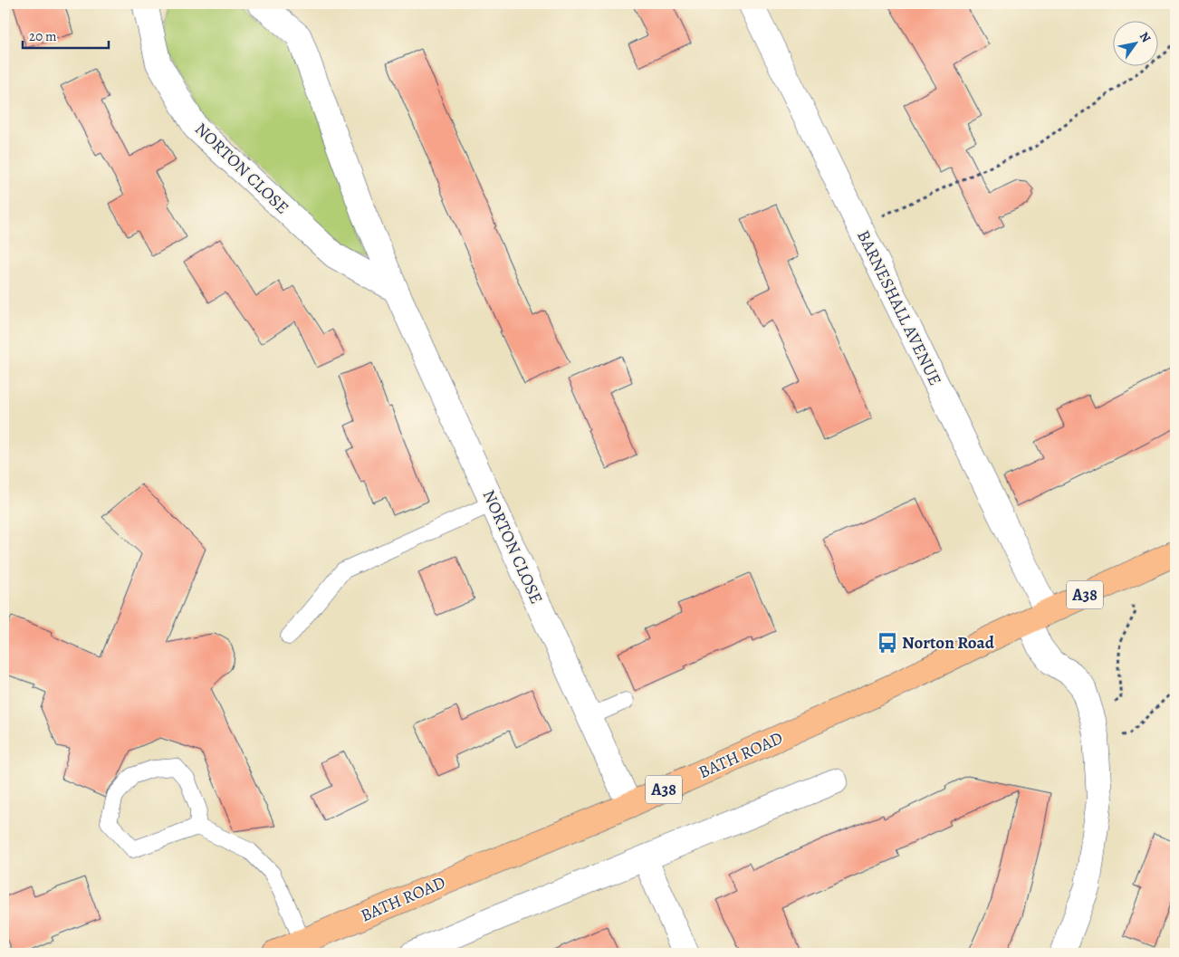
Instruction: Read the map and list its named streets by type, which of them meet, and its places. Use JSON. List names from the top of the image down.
{
  "streets": {
    "main road": ["A38", "BATH ROAD"],
    "street": ["NORTON CLOSE", "BARNESHALL AVENUE"]
  },
  "crossings": [
    ["NORTON CLOSE", "BATH ROAD"],
    ["BARNESHALL AVENUE", "BATH ROAD"]
  ],
  "places": {
    "bus stop": ["Norton Road"]
  },
  "scale_bar": "20 m",
  "north": "top right"
}
